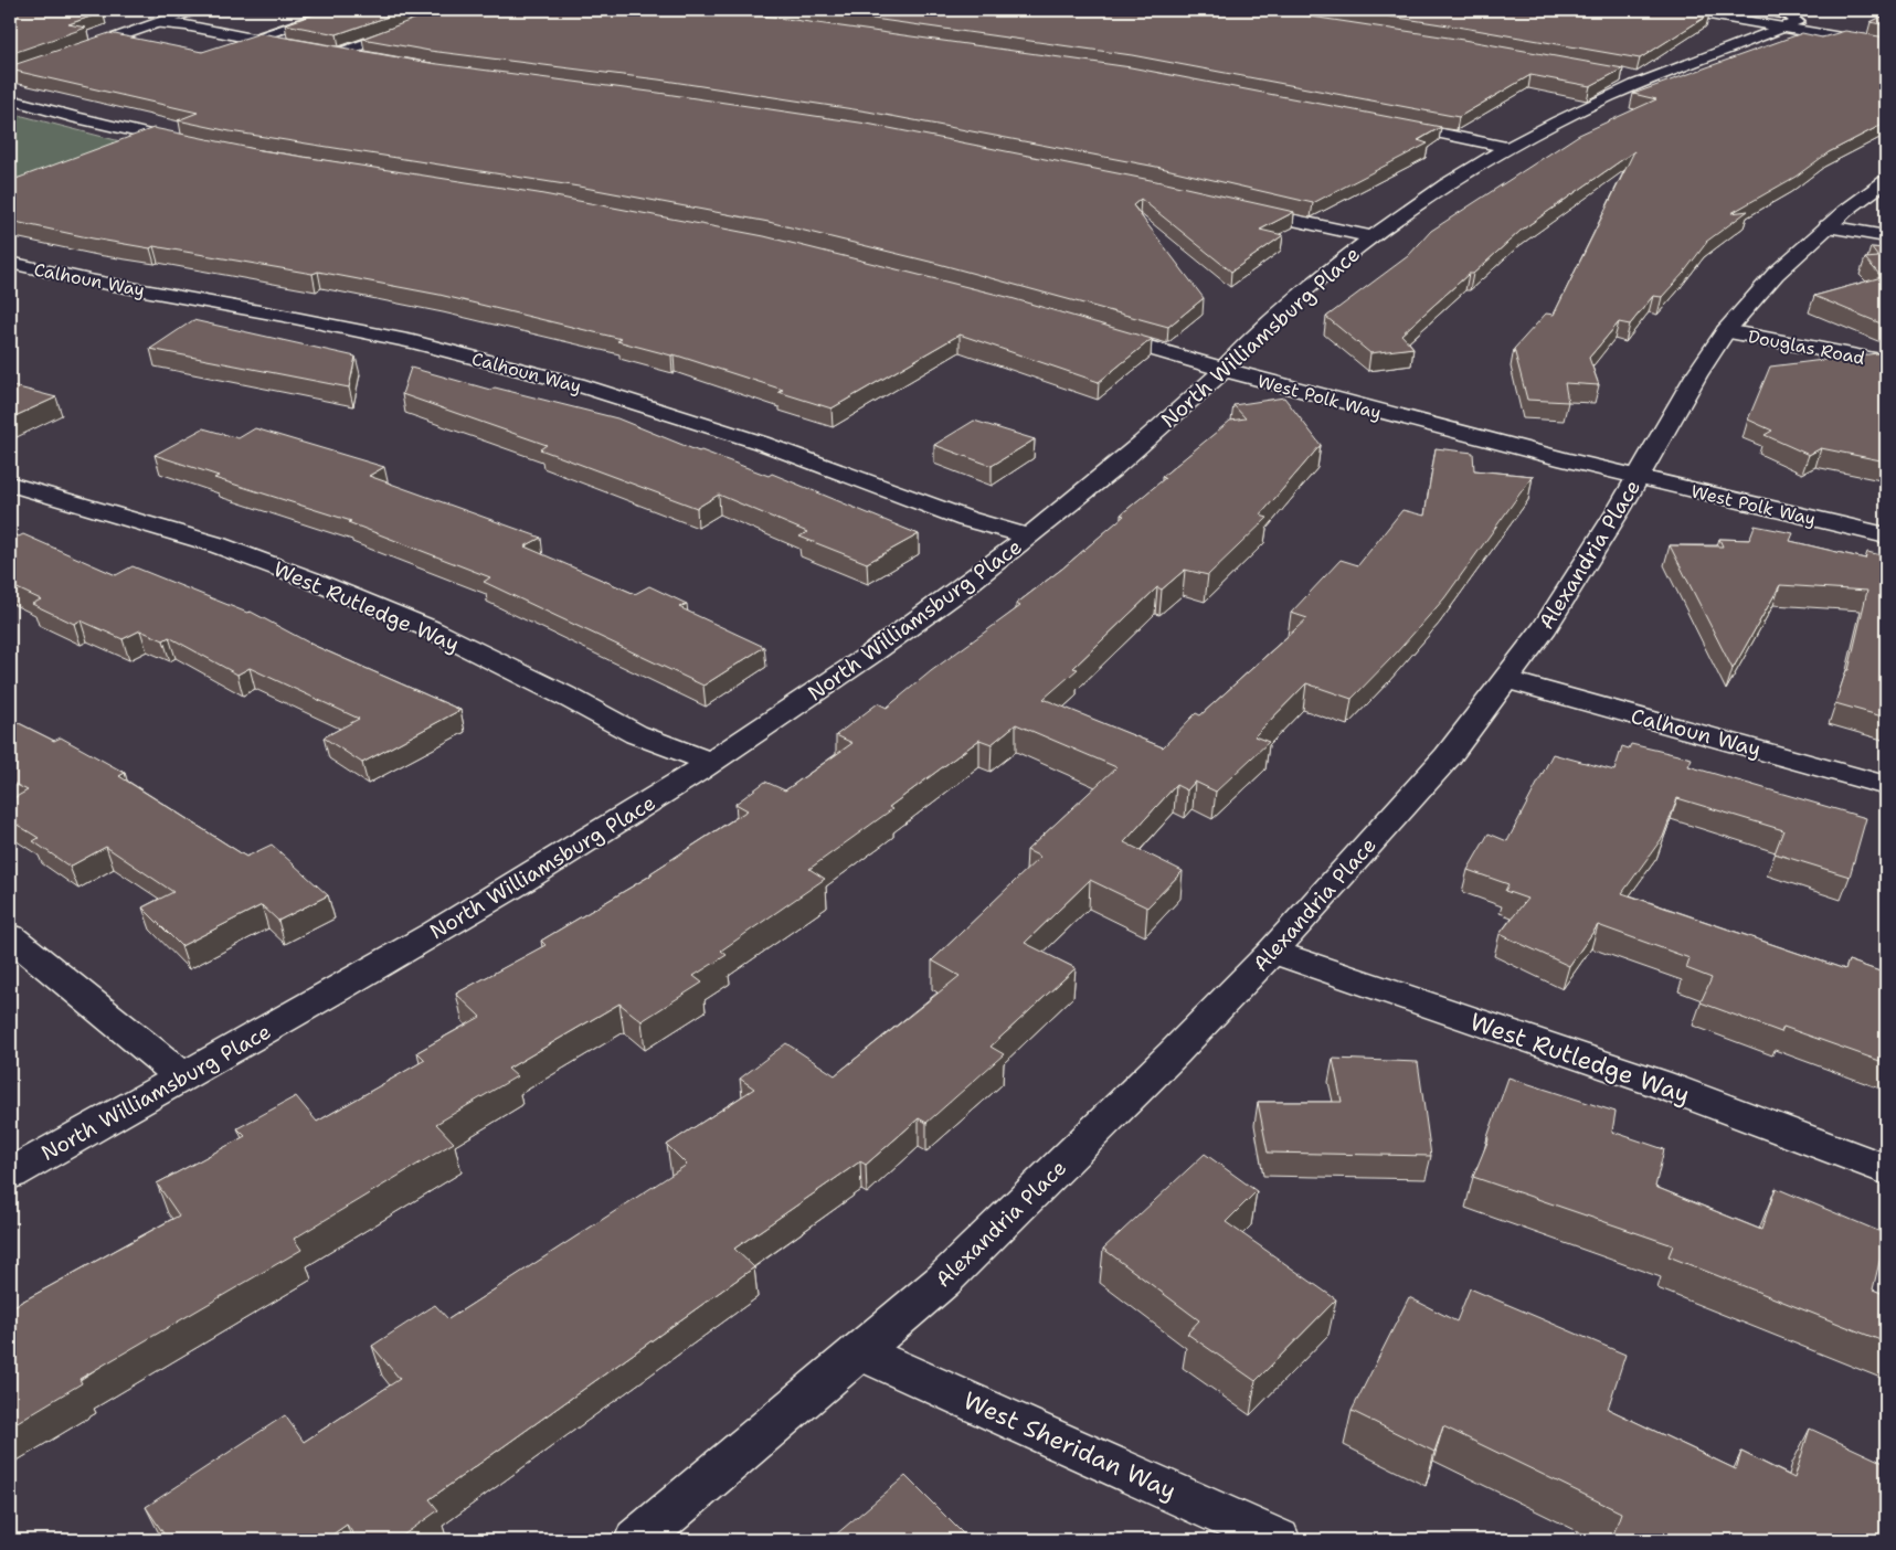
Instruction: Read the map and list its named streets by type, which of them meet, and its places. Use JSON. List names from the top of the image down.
{
  "streets": {
    "street": [
      "Calhoun Way",
      "North Williamsburg Place",
      "Douglas Road",
      "West Polk Way",
      "Alexandria Place",
      "West Rutledge Way",
      "West Sheridan Way"
    ]
  },
  "crossings": [
    ["Calhoun Way", "North Williamsburg Place"],
    ["Calhoun Way", "Alexandria Place"],
    ["North Williamsburg Place", "West Polk Way"],
    ["North Williamsburg Place", "West Rutledge Way"],
    ["Douglas Road", "Alexandria Place"],
    ["West Polk Way", "Alexandria Place"],
    ["Alexandria Place", "West Rutledge Way"],
    ["Alexandria Place", "West Sheridan Way"]
  ]
}
